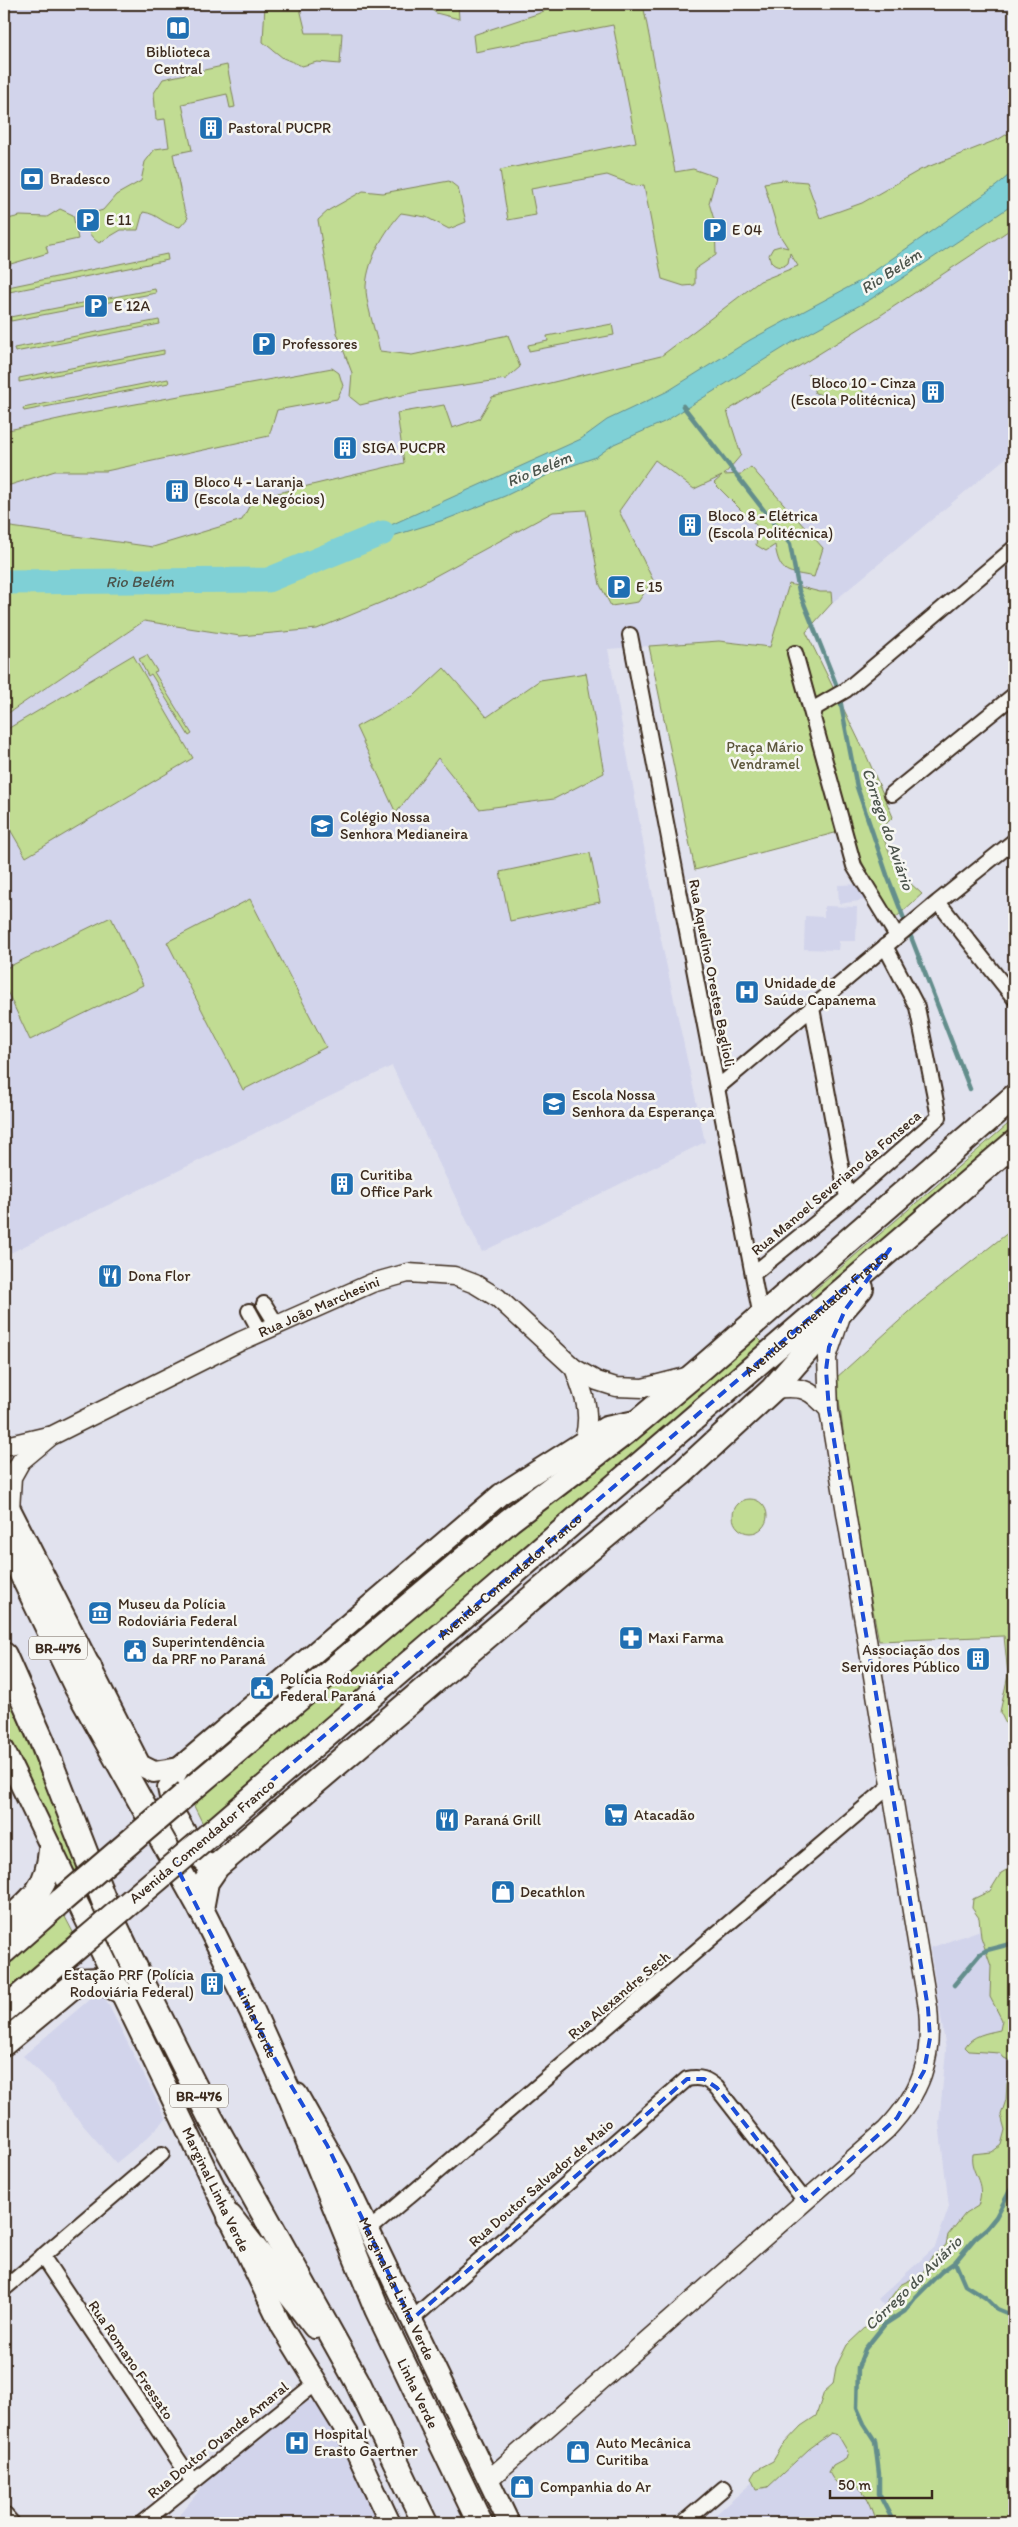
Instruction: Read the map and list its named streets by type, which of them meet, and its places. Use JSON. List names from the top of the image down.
{
  "streets": {
    "highway": ["Avenida Comendador Franco", "BR-476", "Linha Verde"],
    "main road": ["Marginal Linha Verde", "Marginal da Linha Verde"],
    "street": [
      "Rua Aquelino Orestes Baglioli",
      "Rua Manoel Severiano da Fonseca",
      "Rua João Marchesini",
      "Rua Alexandre Sech",
      "Rua Doutor Salvador de Maio",
      "Rua Romano Fressato",
      "Rua Doutor Ovande Amaral"
    ]
  },
  "crossings": [
    ["Rua Aquelino Orestes Baglioli", "Rua Manoel Severiano da Fonseca"],
    ["Rua Alexandre Sech", "Marginal da Linha Verde"],
    ["Linha Verde", "Marginal da Linha Verde"],
    ["Rua Doutor Salvador de Maio", "Marginal da Linha Verde"],
    ["Marginal Linha Verde", "Rua Doutor Ovande Amaral"],
    ["Rua Romano Fressato", "Rua Doutor Ovande Amaral"]
  ],
  "water": ["Rio Belém", "Córrego do Aviário"],
  "parks": ["Praça Mário Vendramel"],
  "places": {
    "library": ["Biblioteca Central"],
    "building": [
      "Pastoral PUCPR",
      "Bloco 10 - Cinza (Escola Politécnica)",
      "SIGA PUCPR",
      "Bloco 4 - Laranja (Escola de Negócios)",
      "Bloco 8 - Elétrica (Escola Politécnica)",
      "Curitiba Office Park",
      "Associação dos Servidores Público",
      "Estação PRF (Polícia Rodoviária Federal)"
    ],
    "bank": ["Bradesco"],
    "parking": [
      "E 11",
      "E 04",
      "E 12A",
      "Professores",
      "E 15"
    ],
    "school or university": ["Colégio Nossa Senhora Medianeira", "Escola Nossa Senhora da Esperança"],
    "hospital": ["Unidade de Saúde Capanema", "Hospital Erasto Gaertner"],
    "restaurant": ["Dona Flor", "Paraná Grill"],
    "museum": ["Museu da Polícia Rodoviária Federal"],
    "pharmacy": ["Maxi Farma"],
    "public building": ["Superintendência da PRF no Paraná", "Polícia Rodoviária Federal Paraná"],
    "supermarket": ["Atacadão"],
    "shop": ["Decathlon", "Auto Mecânica Curitiba", "Companhia do Ar"]
  },
  "scale_bar": "50 m"
}
